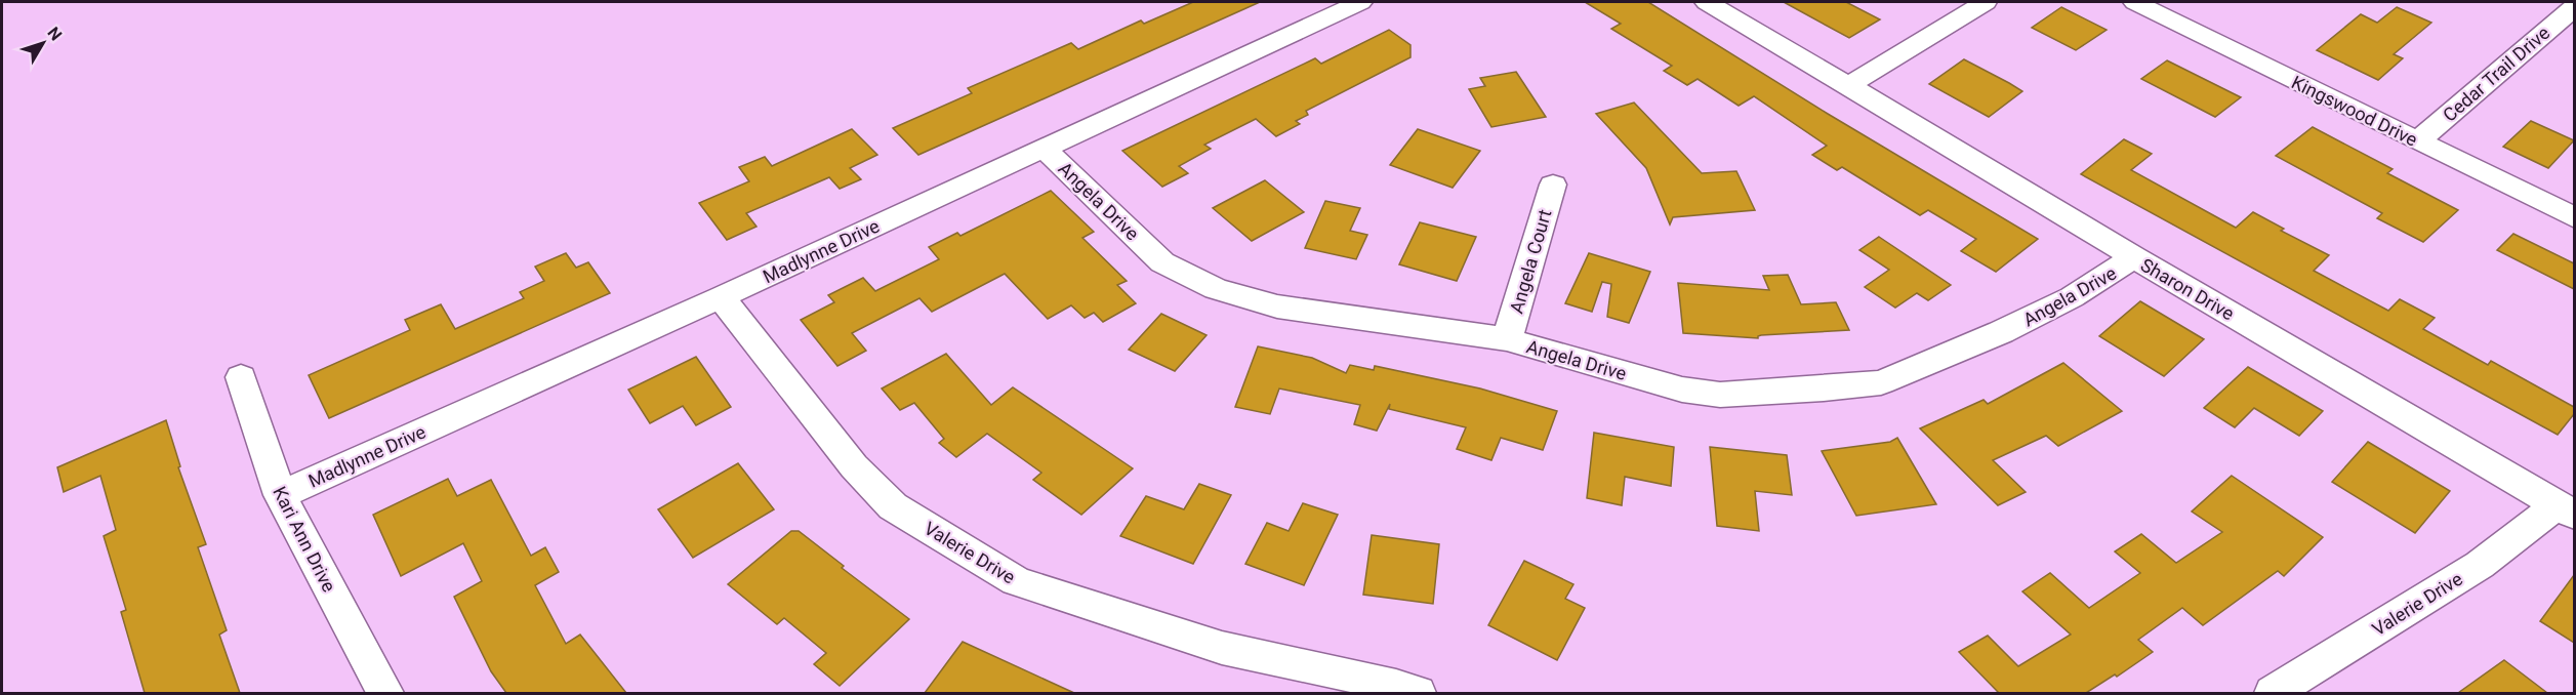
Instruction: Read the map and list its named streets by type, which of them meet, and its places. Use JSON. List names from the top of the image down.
{
  "streets": {
    "street": [
      "Cedar Trail Drive",
      "Kingswood Drive",
      "Angela Drive",
      "Madlynne Drive",
      "Angela Court",
      "Sharon Drive",
      "Kari Ann Drive",
      "Valerie Drive"
    ]
  },
  "crossings": [
    ["Cedar Trail Drive", "Kingswood Drive"],
    ["Angela Drive", "Madlynne Drive"],
    ["Angela Drive", "Angela Court"],
    ["Angela Drive", "Sharon Drive"],
    ["Madlynne Drive", "Kari Ann Drive"],
    ["Madlynne Drive", "Valerie Drive"],
    ["Sharon Drive", "Valerie Drive"]
  ],
  "north": "top right"
}
